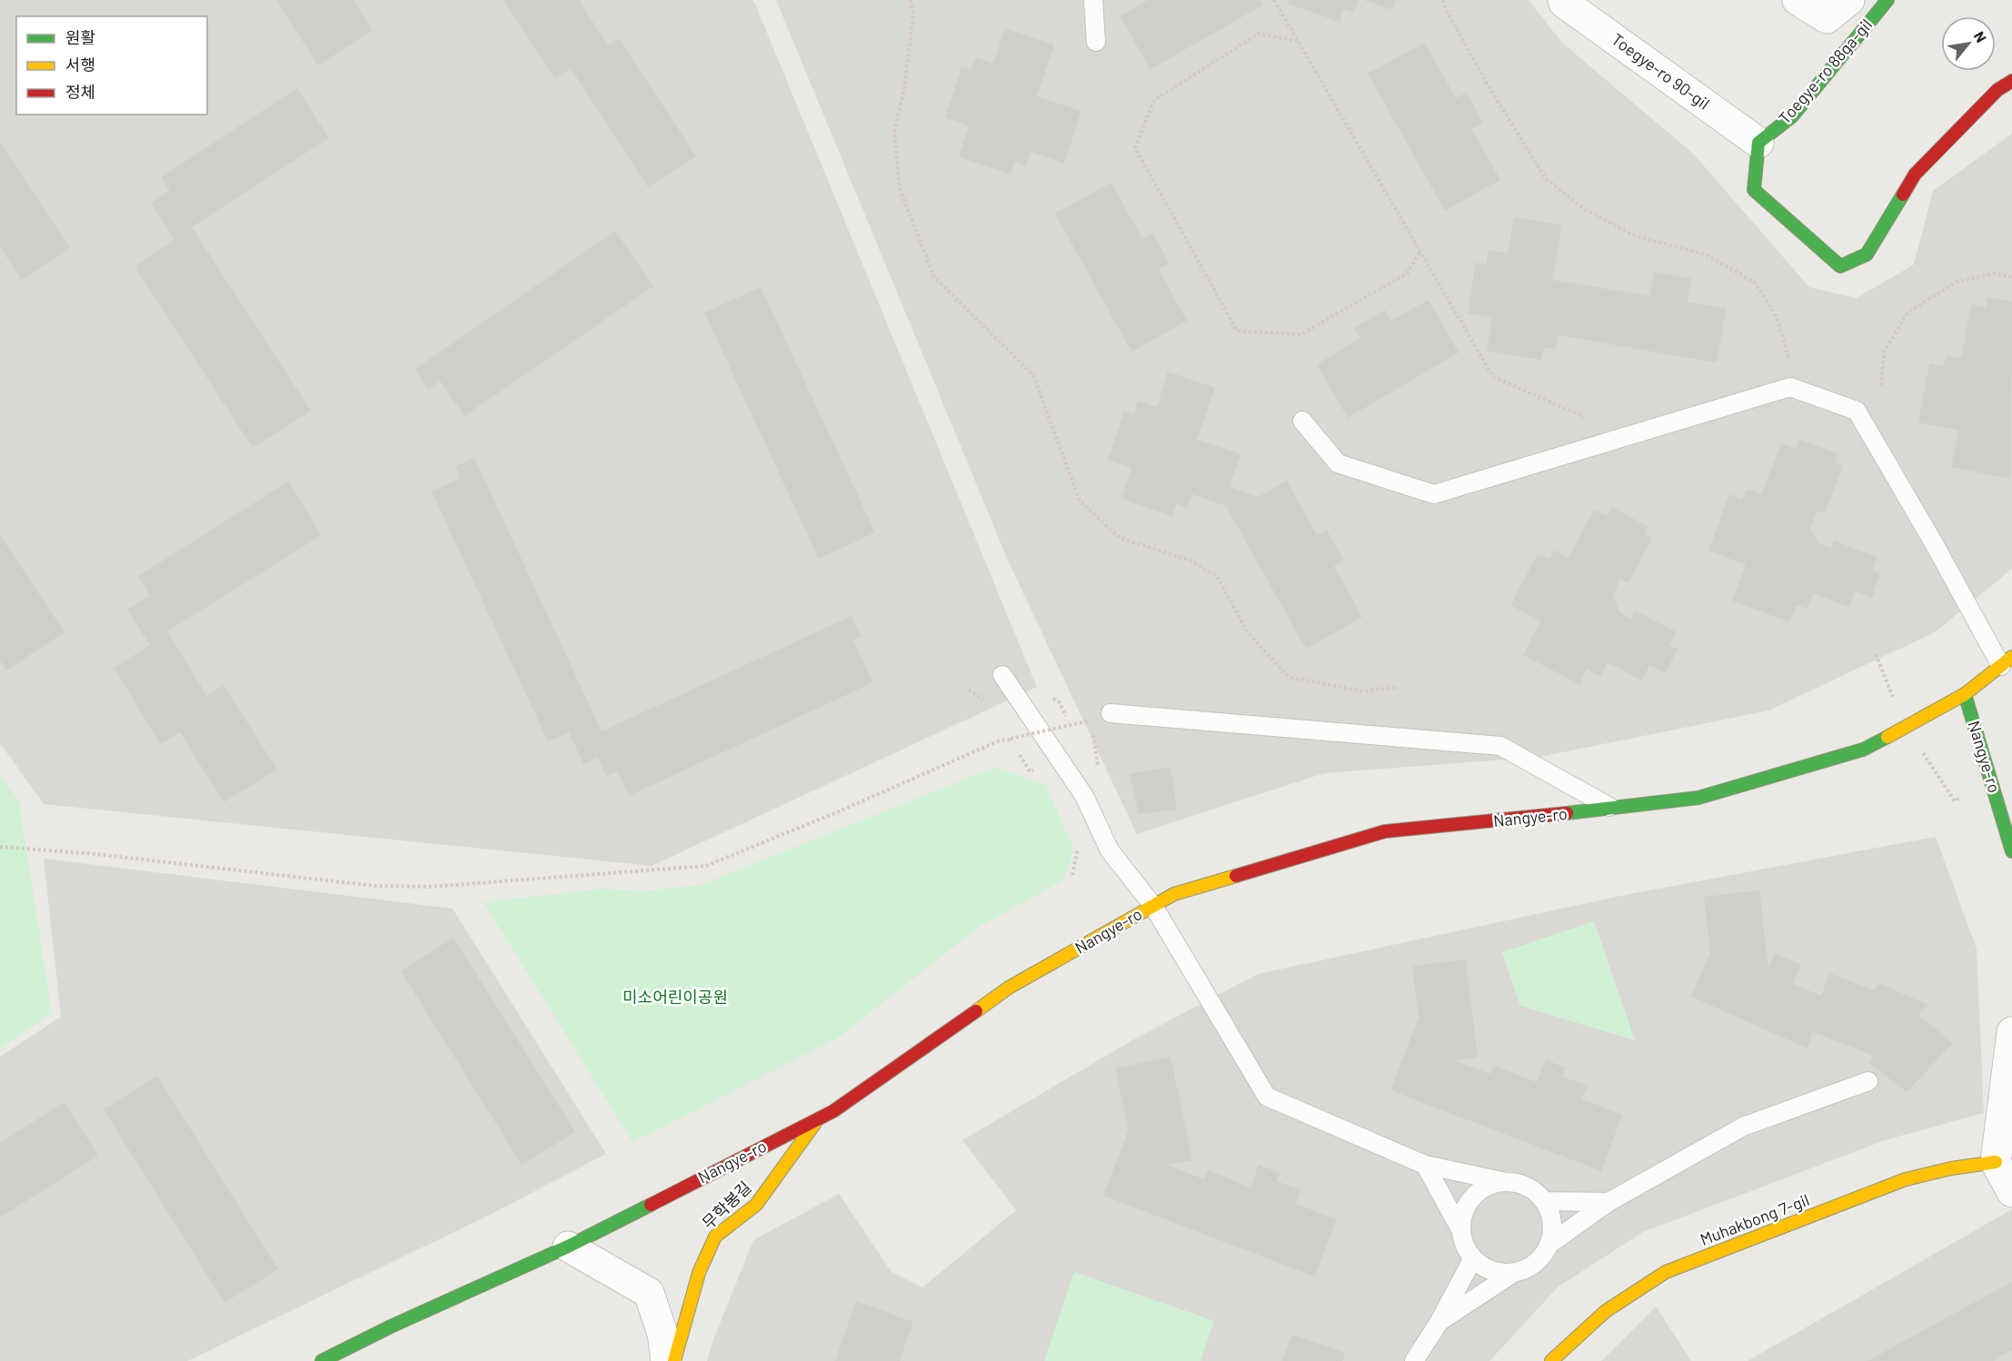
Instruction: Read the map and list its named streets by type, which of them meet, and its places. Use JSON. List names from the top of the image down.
{
  "streets": {
    "main road": [
      "Toegye-ro 88ga-gil",
      "Nangye-ro",
      "무학봉길",
      "Muhakbong 7-gil"
    ],
    "street": ["Toegye-ro 90-gil"]
  },
  "crossings": [
    ["Toegye-ro 90-gil", "Toegye-ro 88ga-gil"],
    ["Nangye-ro", "무학봉길"]
  ],
  "parks": ["미소어린이공원"],
  "legend": ["원활", "서행", "정체"],
  "north": "top right"
}
